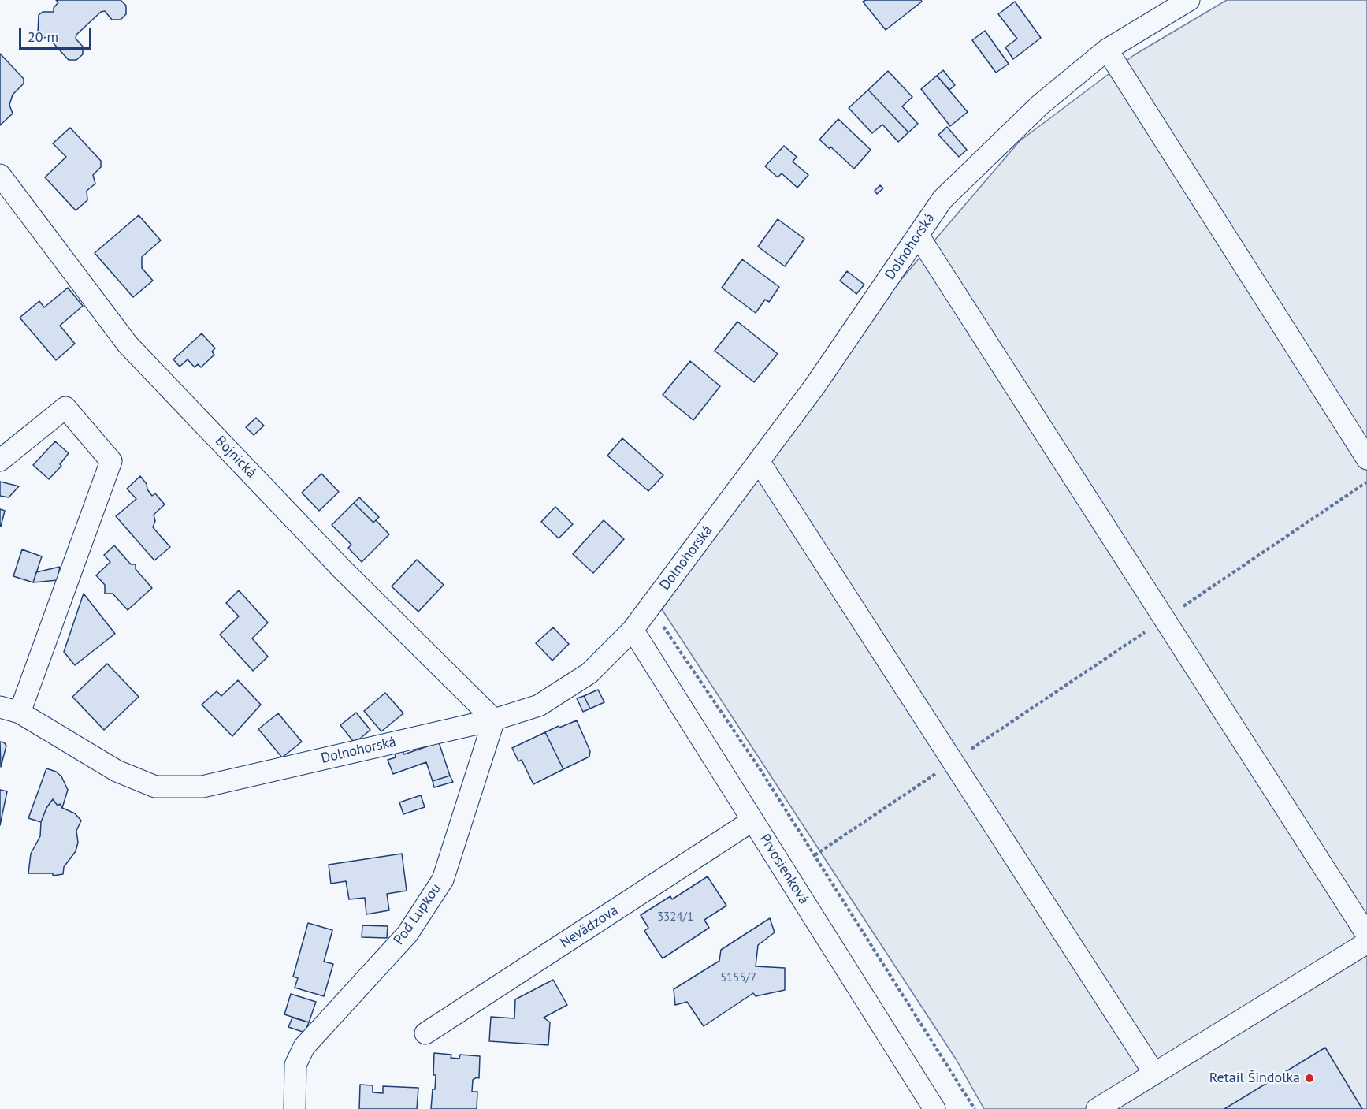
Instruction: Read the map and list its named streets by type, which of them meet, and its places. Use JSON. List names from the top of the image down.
{
  "streets": {
    "street": [
      "Dolnohorská",
      "Bojnická",
      "Prvosienková",
      "Pod Lupkou",
      "Nevädzová"
    ]
  },
  "crossings": [
    ["Dolnohorská", "Bojnická"],
    ["Dolnohorská", "Prvosienková"],
    ["Dolnohorská", "Pod Lupkou"],
    ["Bojnická", "Pod Lupkou"],
    ["Prvosienková", "Nevädzová"]
  ],
  "places": ["Retail Šindolka"],
  "house_numbers": ["3324/1", "5155/7"],
  "scale_bar": "20 m"
}
